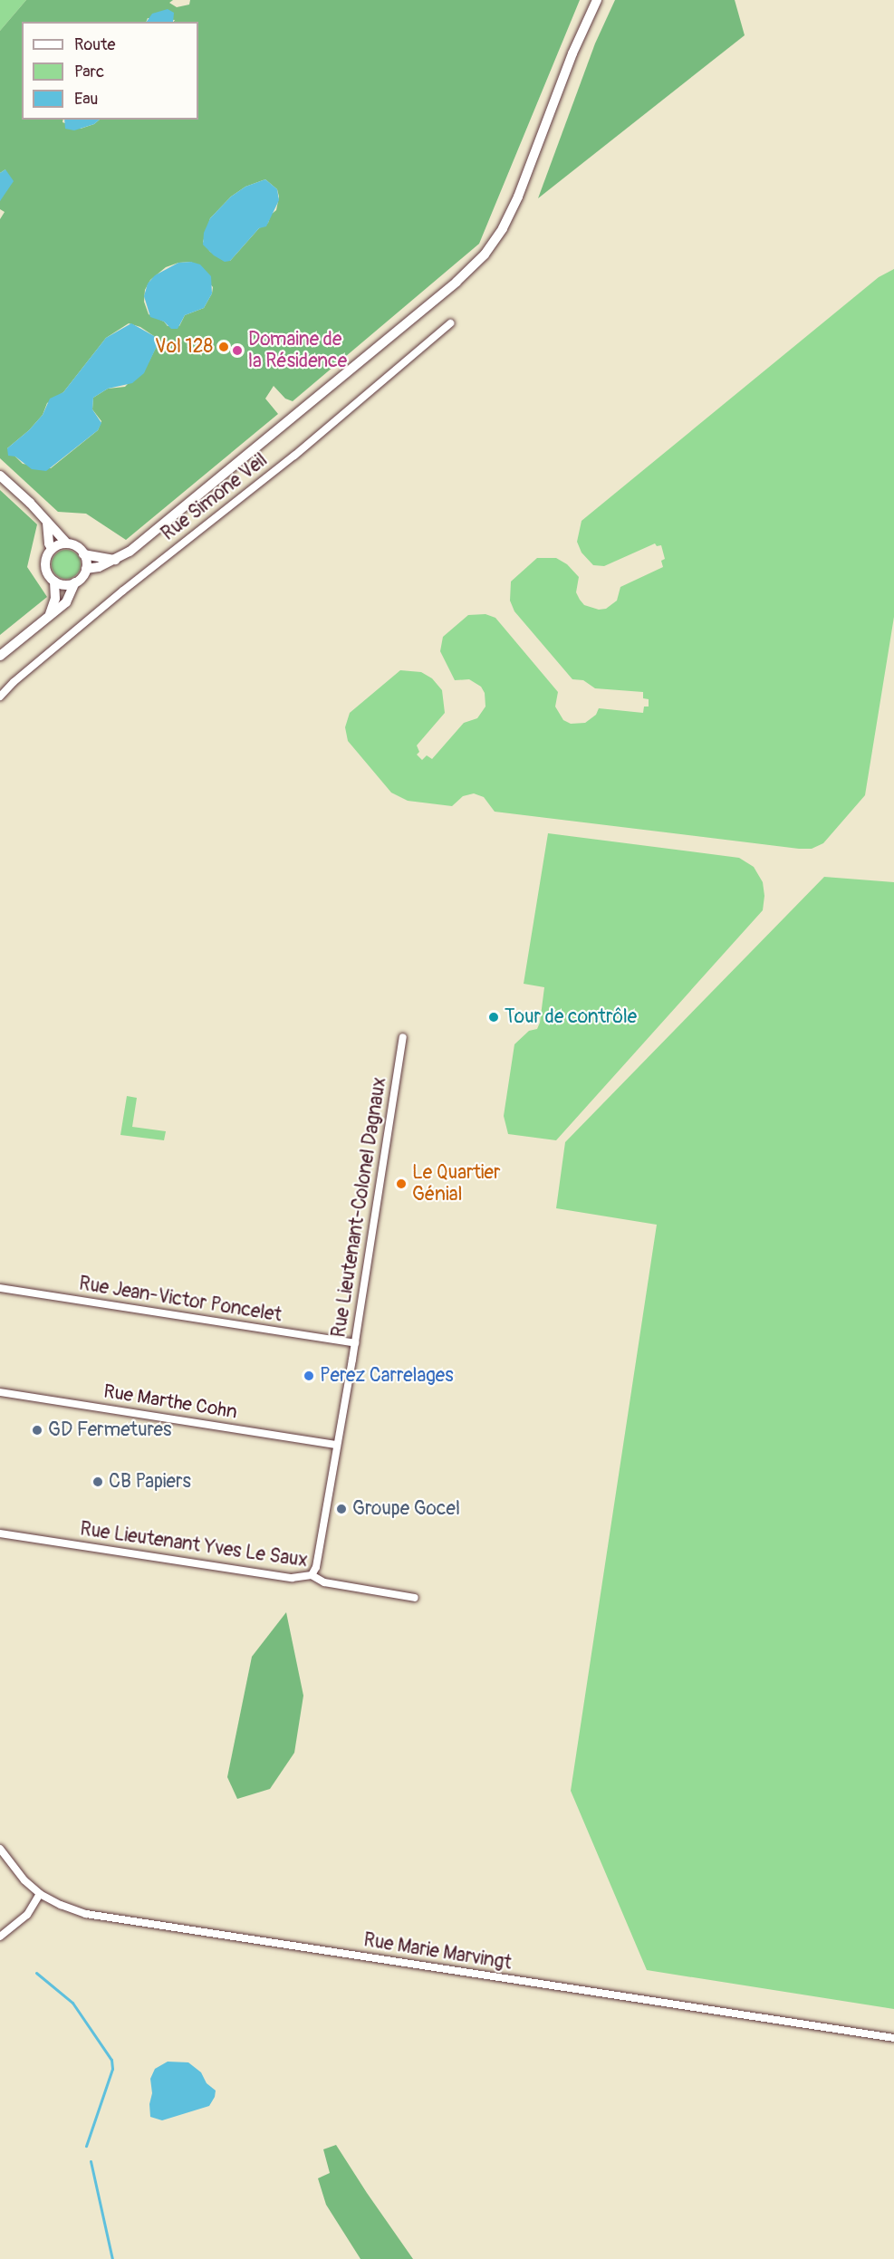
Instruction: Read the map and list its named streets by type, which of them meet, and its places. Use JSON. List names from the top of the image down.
{
  "streets": {
    "street": [
      "Rue Simone Veil",
      "Rue Lieutenant-Colonel Dagnaux",
      "Rue Jean-Victor Poncelet",
      "Rue Marthe Cohn",
      "Rue Lieutenant Yves Le Saux",
      "Rue Marie Marvingt"
    ]
  },
  "crossings": [
    ["Rue Lieutenant-Colonel Dagnaux", "Rue Jean-Victor Poncelet"],
    ["Rue Lieutenant-Colonel Dagnaux", "Rue Marthe Cohn"],
    ["Rue Lieutenant-Colonel Dagnaux", "Rue Lieutenant Yves Le Saux"]
  ],
  "places": [
    "Vol 128",
    "Domaine de la Résidence",
    "Tour de contrôle",
    "Le Quartier Génial",
    "Perez Carrelages",
    "GD Fermetures",
    "CB Papiers",
    "Groupe Gocel"
  ],
  "legend": ["Route", "Parc", "Eau"]
}
